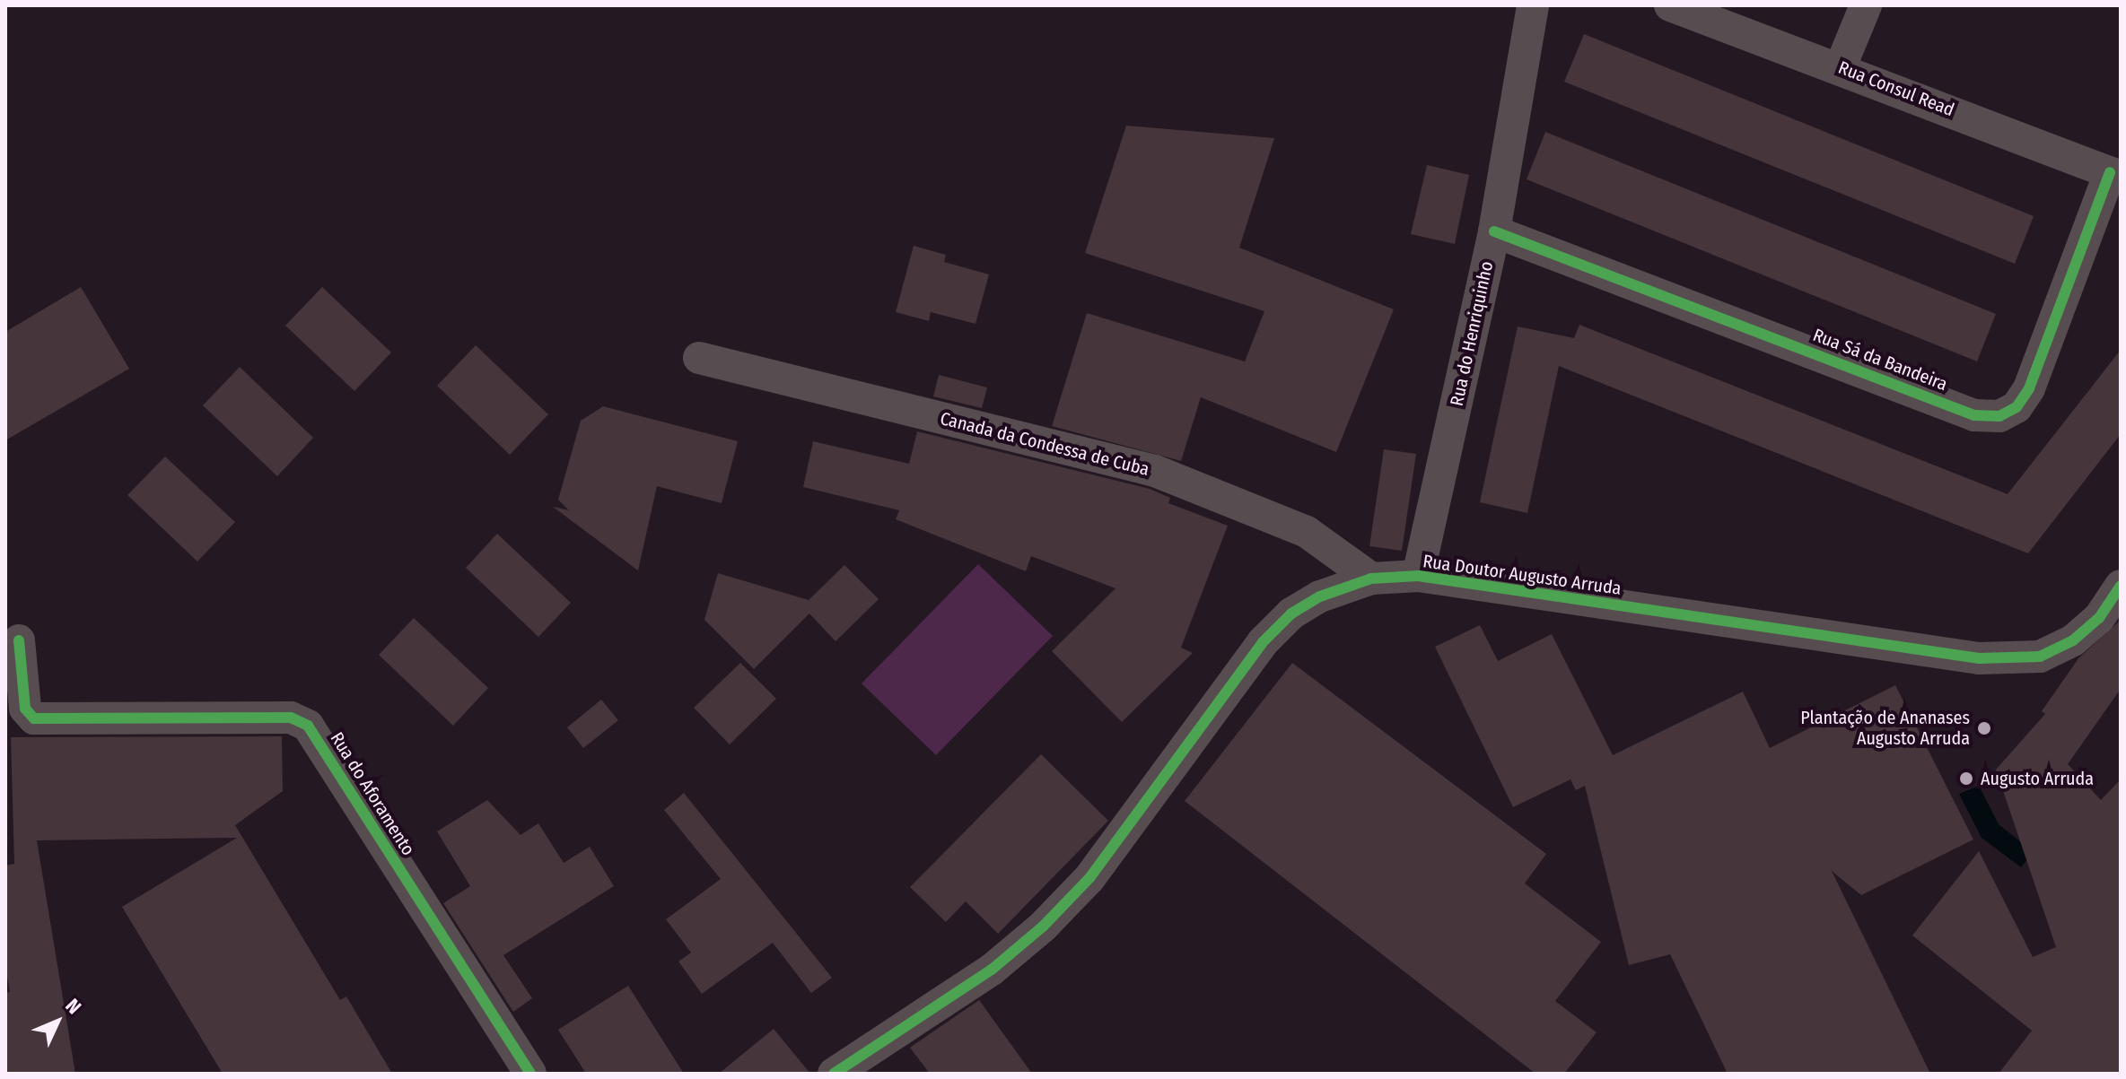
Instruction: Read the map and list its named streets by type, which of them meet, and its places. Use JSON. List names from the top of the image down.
{
  "streets": {
    "street": [
      "Rua Consul Read",
      "Rua do Henriquinho",
      "Rua Sá da Bandeira",
      "Canada da Condessa de Cuba",
      "Rua Doutor Augusto Arruda",
      "Rua do Aforamento"
    ]
  },
  "crossings": [
    ["Rua Consul Read", "Rua Sá da Bandeira"],
    ["Rua do Henriquinho", "Rua Sá da Bandeira"],
    ["Rua do Henriquinho", "Rua Doutor Augusto Arruda"],
    ["Canada da Condessa de Cuba", "Rua Doutor Augusto Arruda"]
  ],
  "places": ["Plantação de Ananases Augusto Arruda", "Augusto Arruda"],
  "north": "top right"
}
